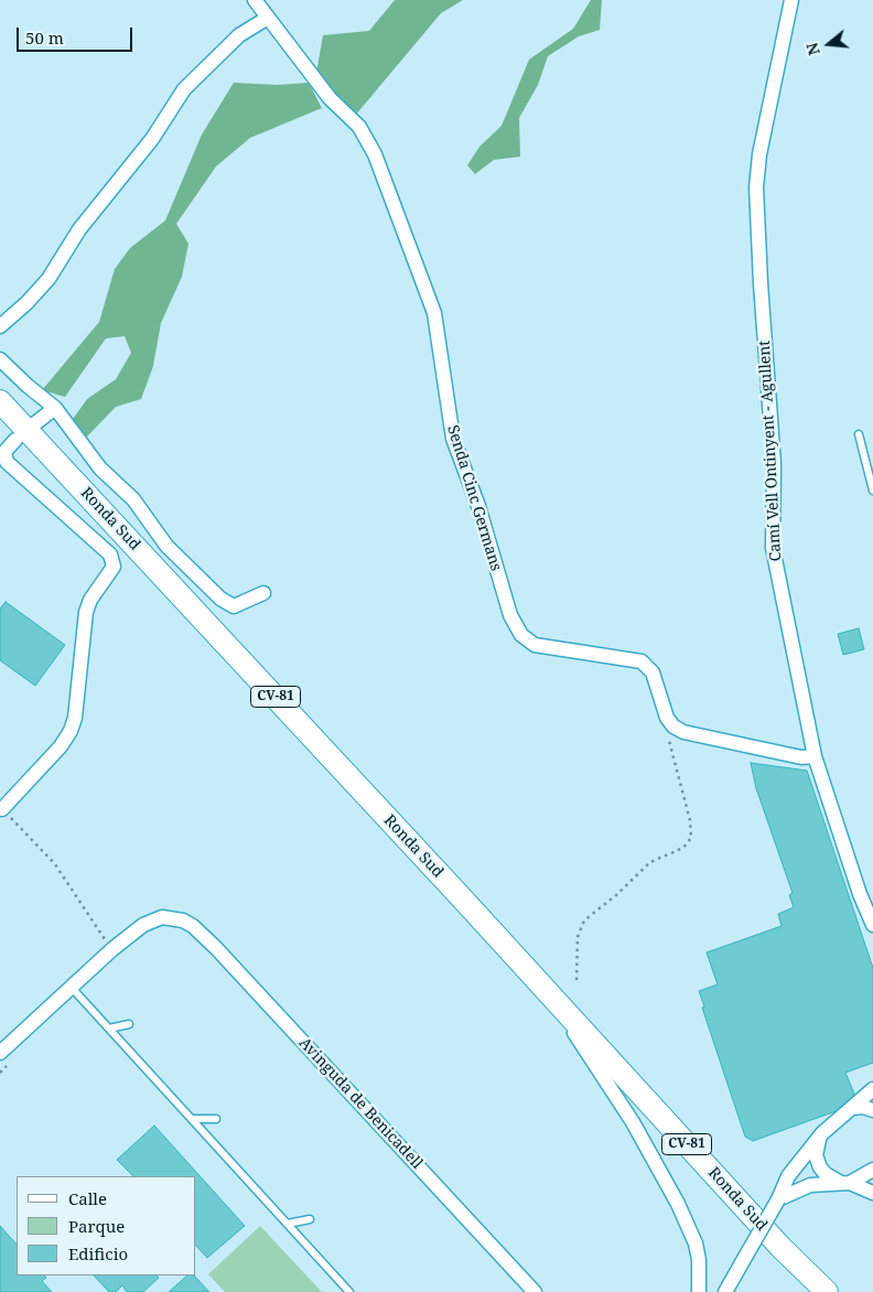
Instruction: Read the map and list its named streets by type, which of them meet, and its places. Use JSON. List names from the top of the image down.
{
  "streets": {
    "main road": ["Ronda Sud", "CV-81"],
    "street": ["Camí Vell Ontinyent - Agullent", "Senda Cinc Germans", "Avinguda de Benicadell"]
  },
  "legend": ["Calle", "Parque", "Edificio"],
  "scale_bar": "50 m",
  "north": "left"
}
